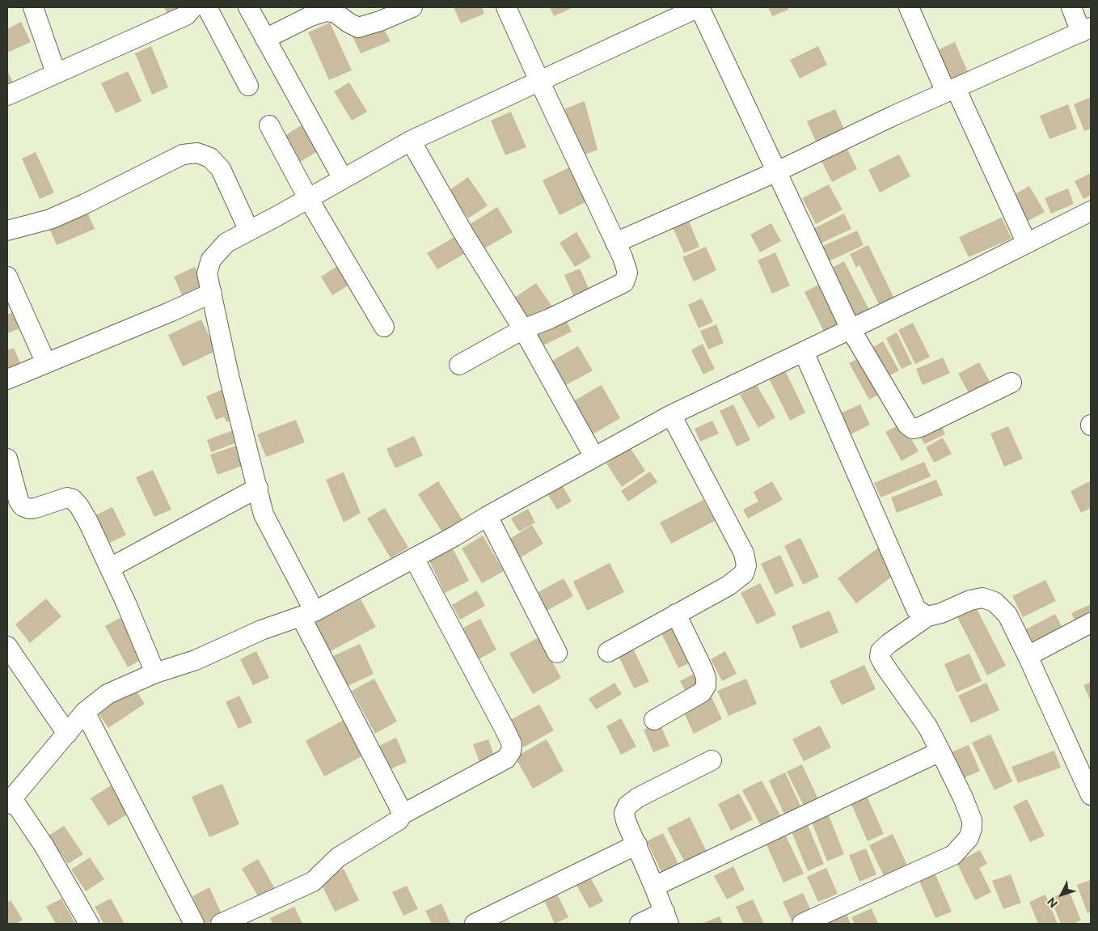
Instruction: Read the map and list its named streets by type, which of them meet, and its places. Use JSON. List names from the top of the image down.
{
  "north": "bottom left"
}
